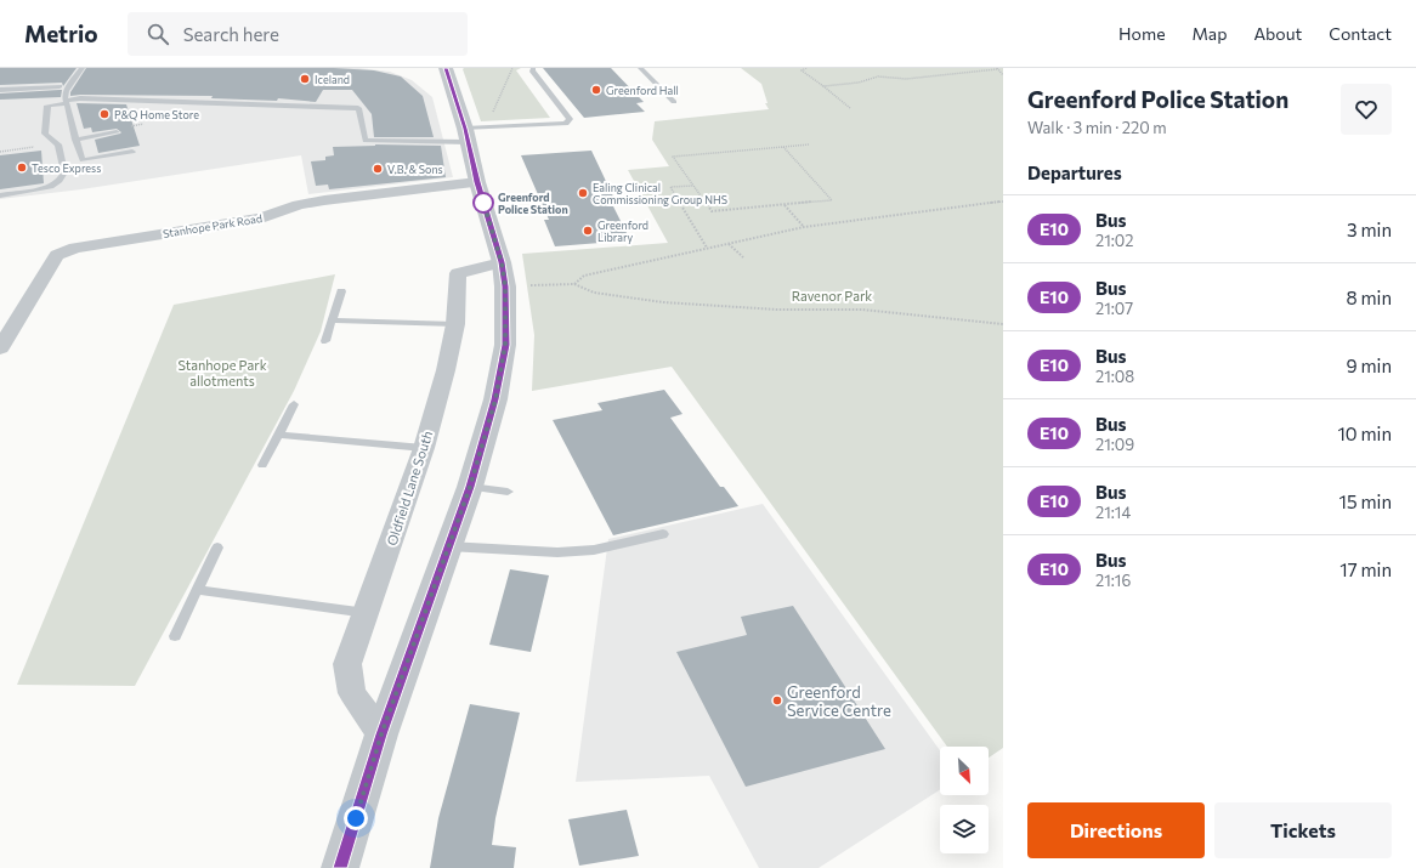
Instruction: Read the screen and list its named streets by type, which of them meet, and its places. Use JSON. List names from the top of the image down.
{
  "streets": {
    "street": ["Stanhope Park Road", "Oldfield Lane South"]
  },
  "parks": ["Ravenor Park", "Stanhope Park allotments"],
  "places": [
    "Iceland",
    "Greenford Hall",
    "P&Q Home Store",
    "Tesco Express",
    "V.B. & Sons",
    "Ealing Clinical Commissioning Group NHS",
    "Greenford Police Station",
    "Greenford Library",
    "Greenford Service Centre"
  ],
  "lines": ["bus line E10"],
  "north": "bottom right",
  "page": {
    "header": "Metrio",
    "search": "Search here",
    "nav": [
      "Home",
      "Map",
      "About",
      "Contact"
    ],
    "heading": [
      ["Greenford Police Station", "Walk · 3 min · 220 m"],
      "Departures"
    ],
    "list": [
      {
        "mark": "E10",
        "name": "Bus",
        "note": "21:02",
        "value": "3 min"
      },
      {
        "mark": "E10",
        "name": "Bus",
        "note": "21:07",
        "value": "8 min"
      },
      {
        "mark": "E10",
        "name": "Bus",
        "note": "21:08",
        "value": "9 min"
      },
      {
        "mark": "E10",
        "name": "Bus",
        "note": "21:09",
        "value": "10 min"
      },
      {
        "mark": "E10",
        "name": "Bus",
        "note": "21:14",
        "value": "15 min"
      },
      {
        "mark": "E10",
        "name": "Bus",
        "note": "21:16",
        "value": "17 min"
      }
    ],
    "buttons": ["Directions", "Tickets"]
  }
}
